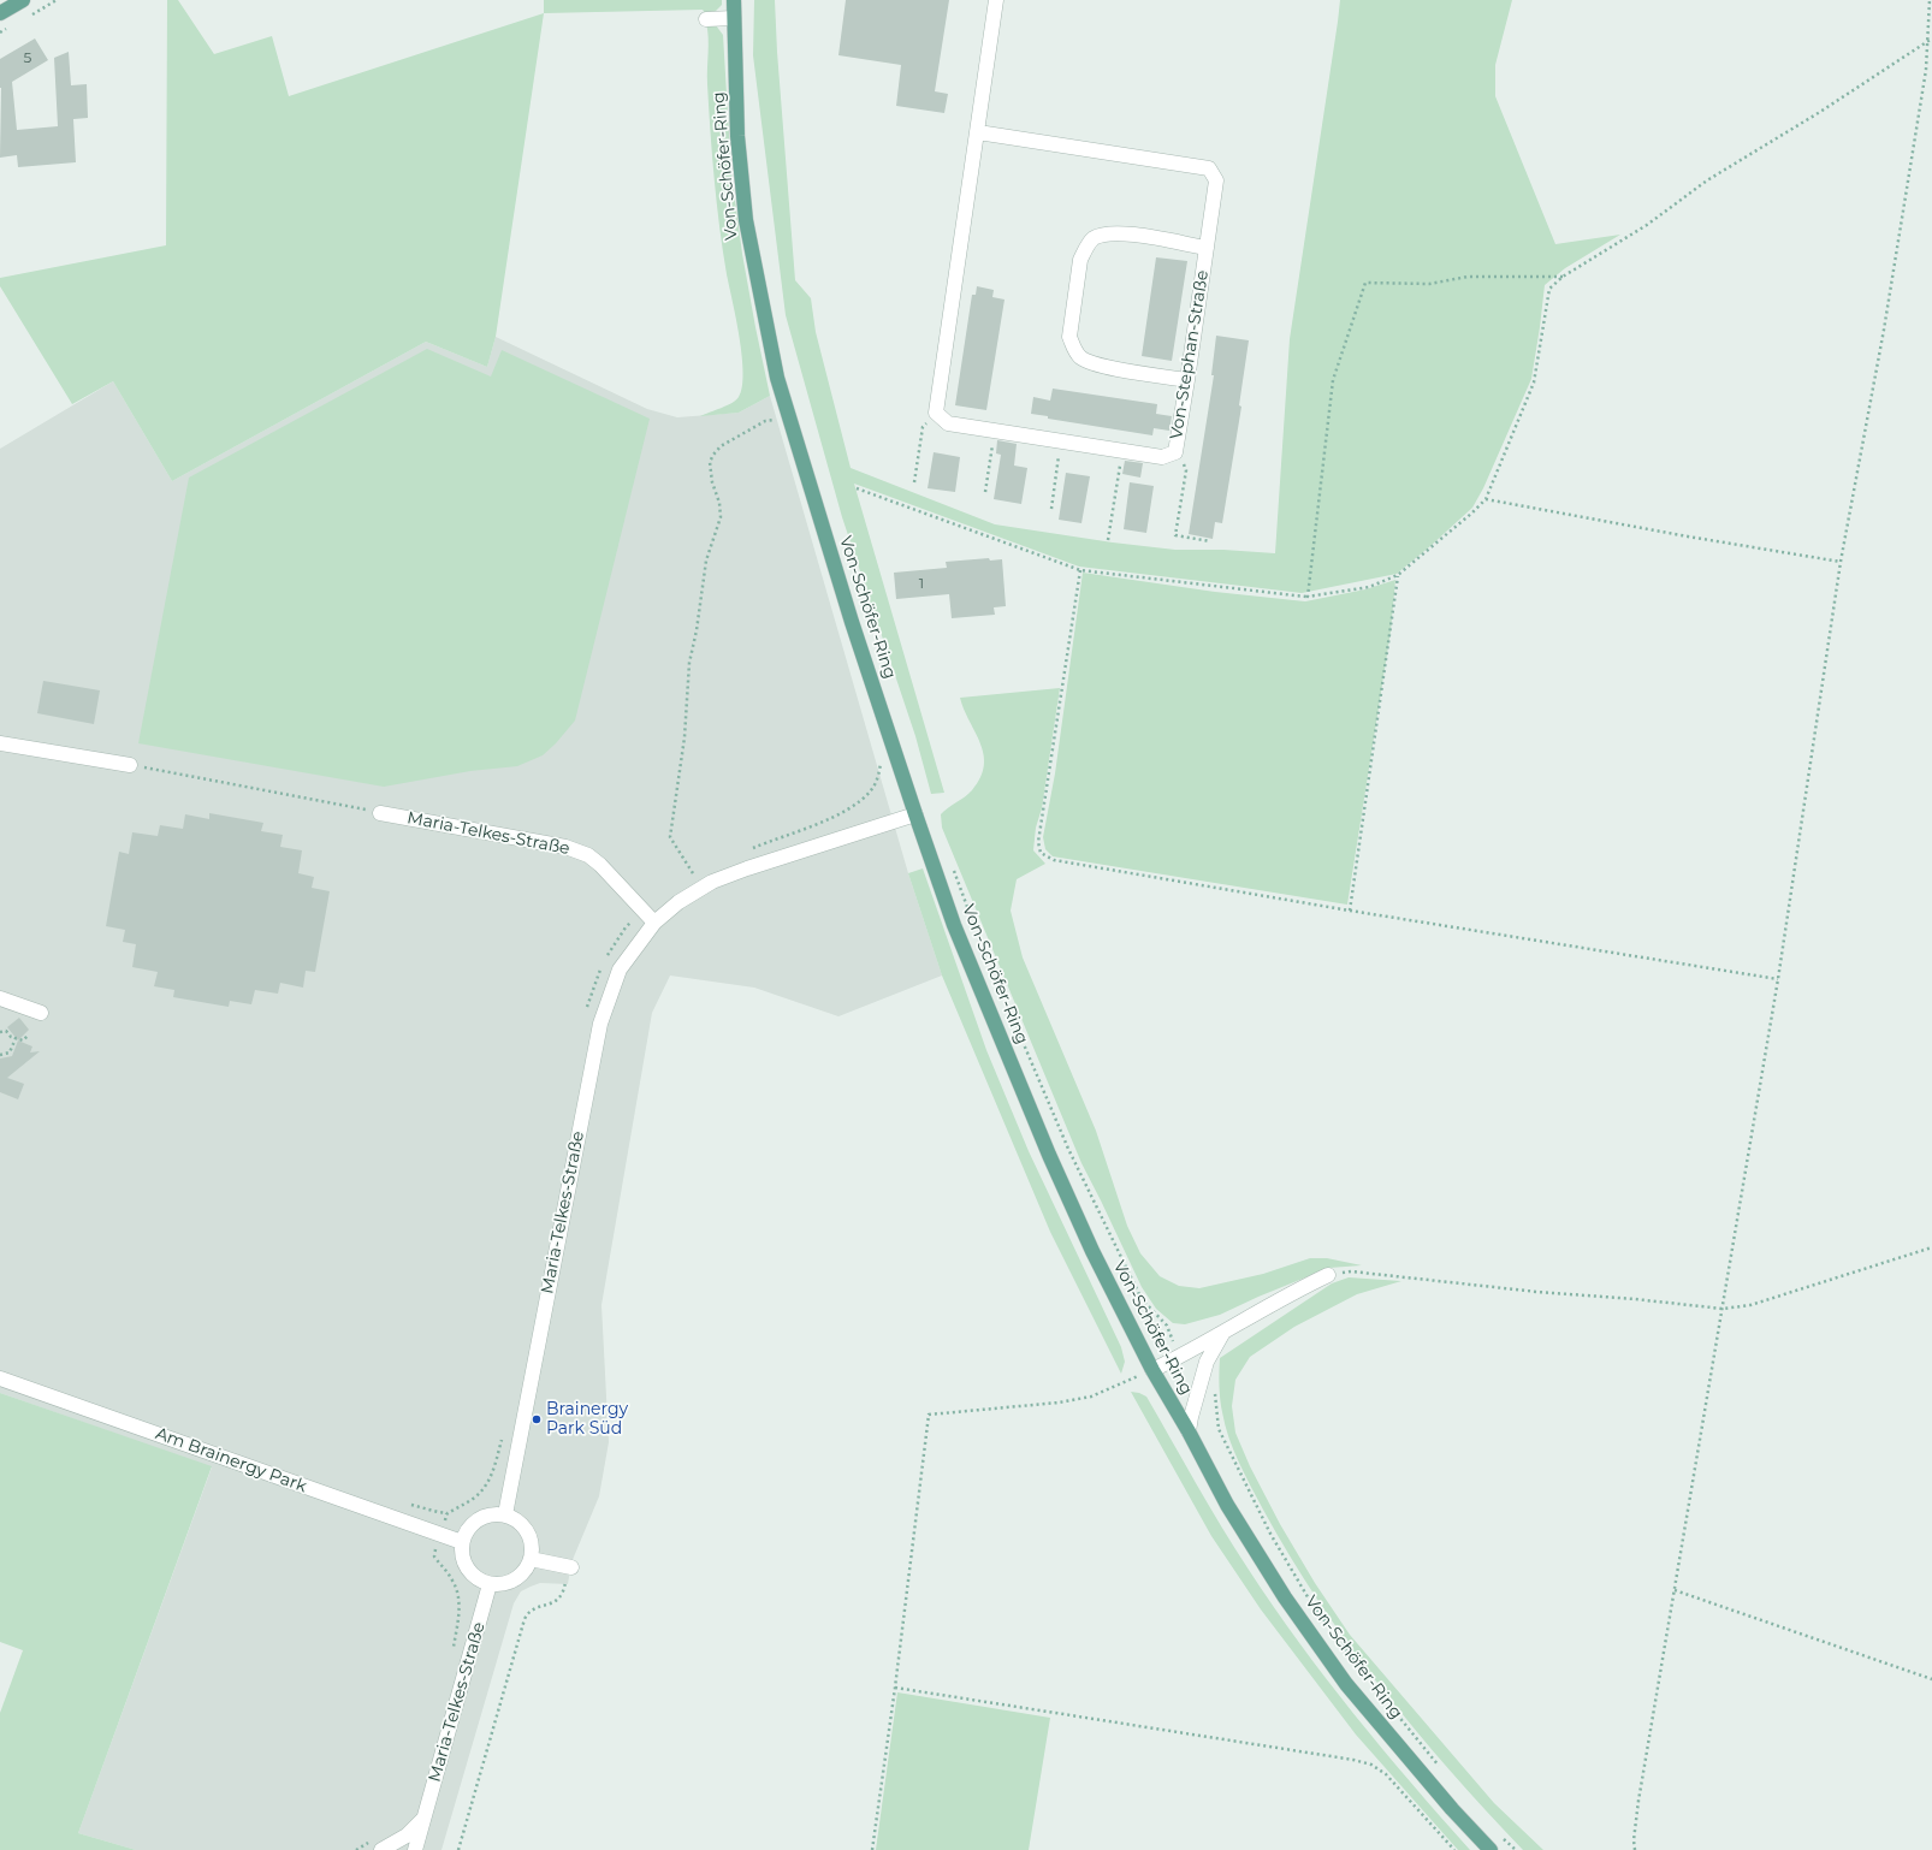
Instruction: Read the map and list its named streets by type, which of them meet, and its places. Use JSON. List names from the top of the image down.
{
  "streets": {
    "main road": ["Von-Schöfer-Ring"],
    "street": ["Von-Stephan-Straße", "Maria-Telkes-Straße", "Am Brainergy Park"]
  },
  "crossings": [
    ["Von-Schöfer-Ring", "Maria-Telkes-Straße"],
    ["Maria-Telkes-Straße", "Am Brainergy Park"]
  ],
  "places": ["Brainergy Park Süd"],
  "house_numbers": ["5", "1"]
}
